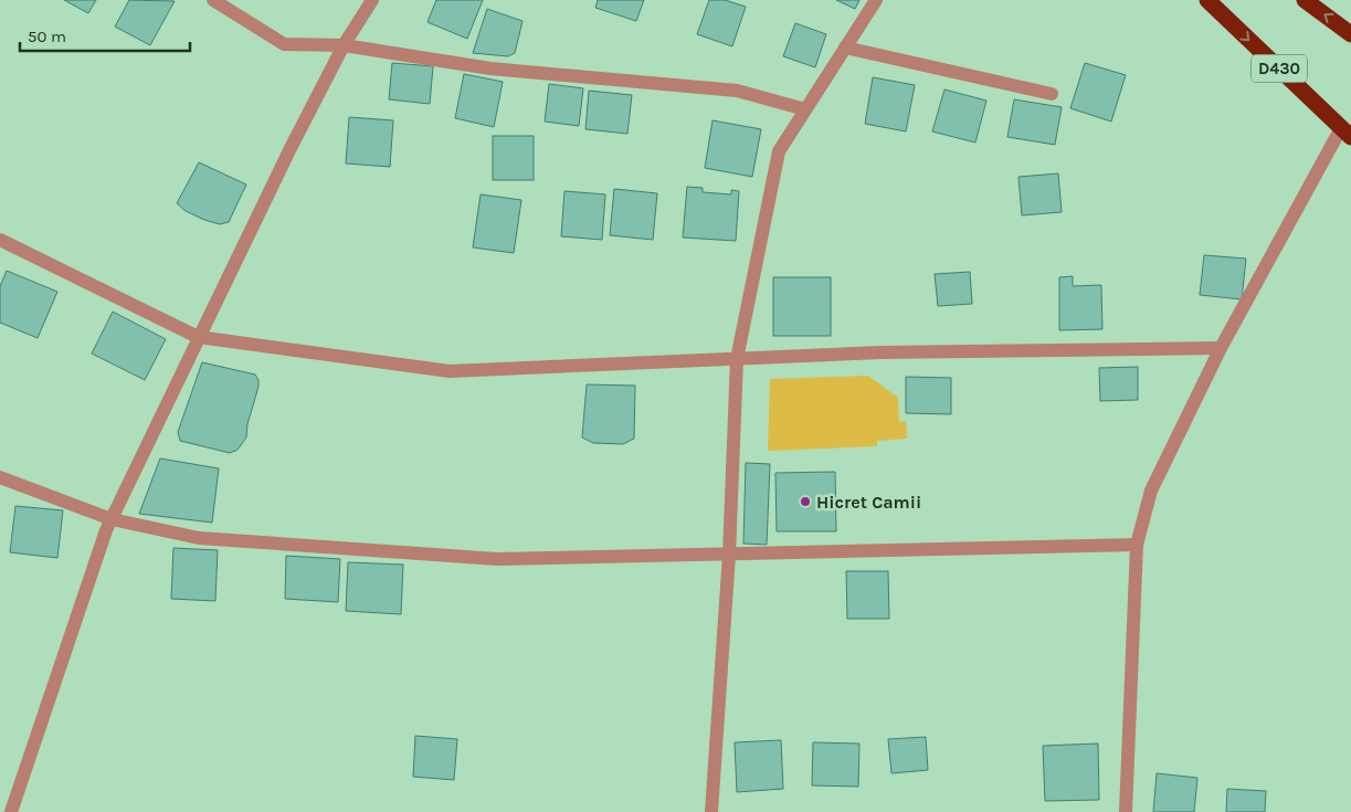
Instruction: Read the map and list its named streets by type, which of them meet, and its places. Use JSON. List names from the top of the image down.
{
  "streets": {
    "highway": ["D430"]
  },
  "places": ["Hicret Camii"],
  "scale_bar": "50 m"
}
